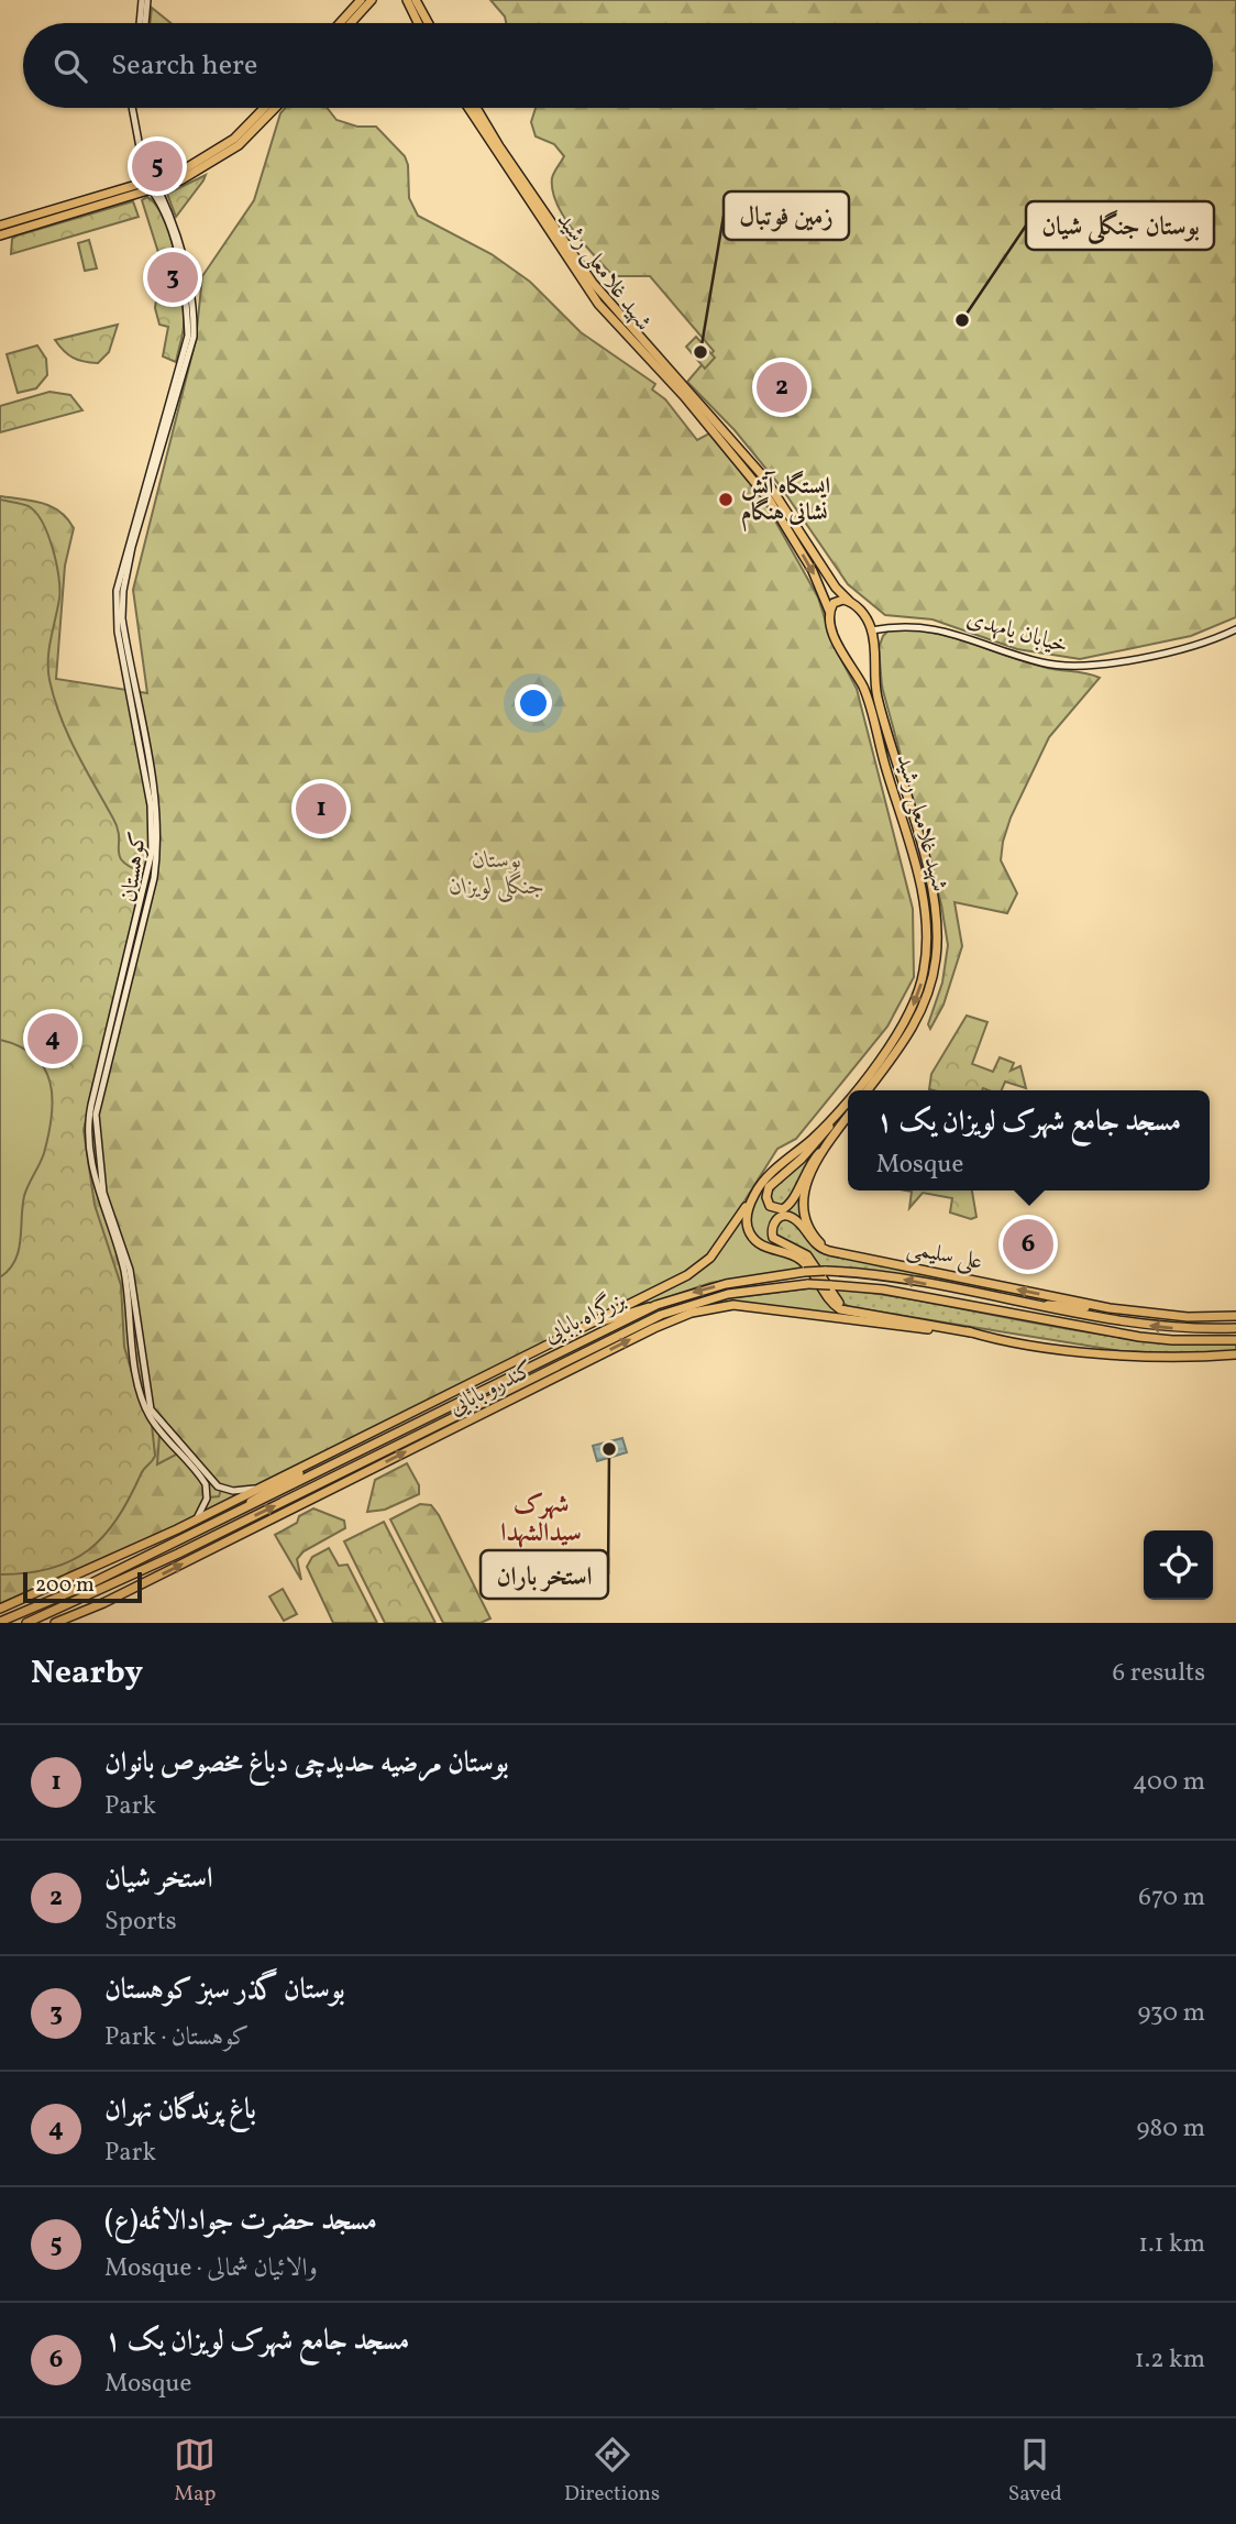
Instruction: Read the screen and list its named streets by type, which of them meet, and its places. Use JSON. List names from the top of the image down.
{
  "streets": {
    "main road": [
      "شهید غلامعلی رشید",
      "خیابان یامهدی",
      "کوهستان",
      "علی سلیمی",
      "بزرگراه بابایی",
      "کندرو بابایی"
    ]
  },
  "crossings": [
    ["شهید غلامعلی رشید", "خیابان یامهدی"],
    ["شهید غلامعلی رشید", "کندرو بابایی"]
  ],
  "districts": ["شهرک سیدالشهدا"],
  "parks": ["بوستان جنگلی لویزان"],
  "places": [
    "بوستان جنگلی شیان",
    "زمین فوتبال",
    "ایستگاه آتش نشانی هنگام",
    "استخر باران"
  ],
  "scale_bar": "200 m",
  "page": {
    "search": "Search here",
    "pins": [
      "5",
      "3",
      "2",
      "1",
      "4",
      "6"
    ],
    "popup": ["مسجد جامع شهرک لویزان یک ۱", "Mosque"],
    "scale": "200 m",
    "heading": ["Nearby", "6 results"],
    "list": [
      {
        "mark": "1",
        "name": "بوستان مرضیه حدیدچی دباغ مخصوص بانوان",
        "note": "Park",
        "value": "400 m"
      },
      {
        "mark": "2",
        "name": "استخر شیان",
        "note": "Sports",
        "value": "670 m"
      },
      {
        "mark": "3",
        "name": "بوستان گذر سبز کوهستان",
        "note": "Park · کوهستان",
        "value": "930 m"
      },
      {
        "mark": "4",
        "name": "باغ پرندگان تهران",
        "note": "Park",
        "value": "980 m"
      },
      {
        "mark": "5",
        "name": "مسجد حضرت جوادالائمه(ع)",
        "note": "Mosque · والائیان شمالی",
        "value": "1.1 km"
      },
      {
        "mark": "6",
        "name": "مسجد جامع شهرک لویزان یک ۱",
        "note": "Mosque",
        "value": "1.2 km"
      }
    ],
    "nav": ["Map", "Directions", "Saved"]
  }
}
